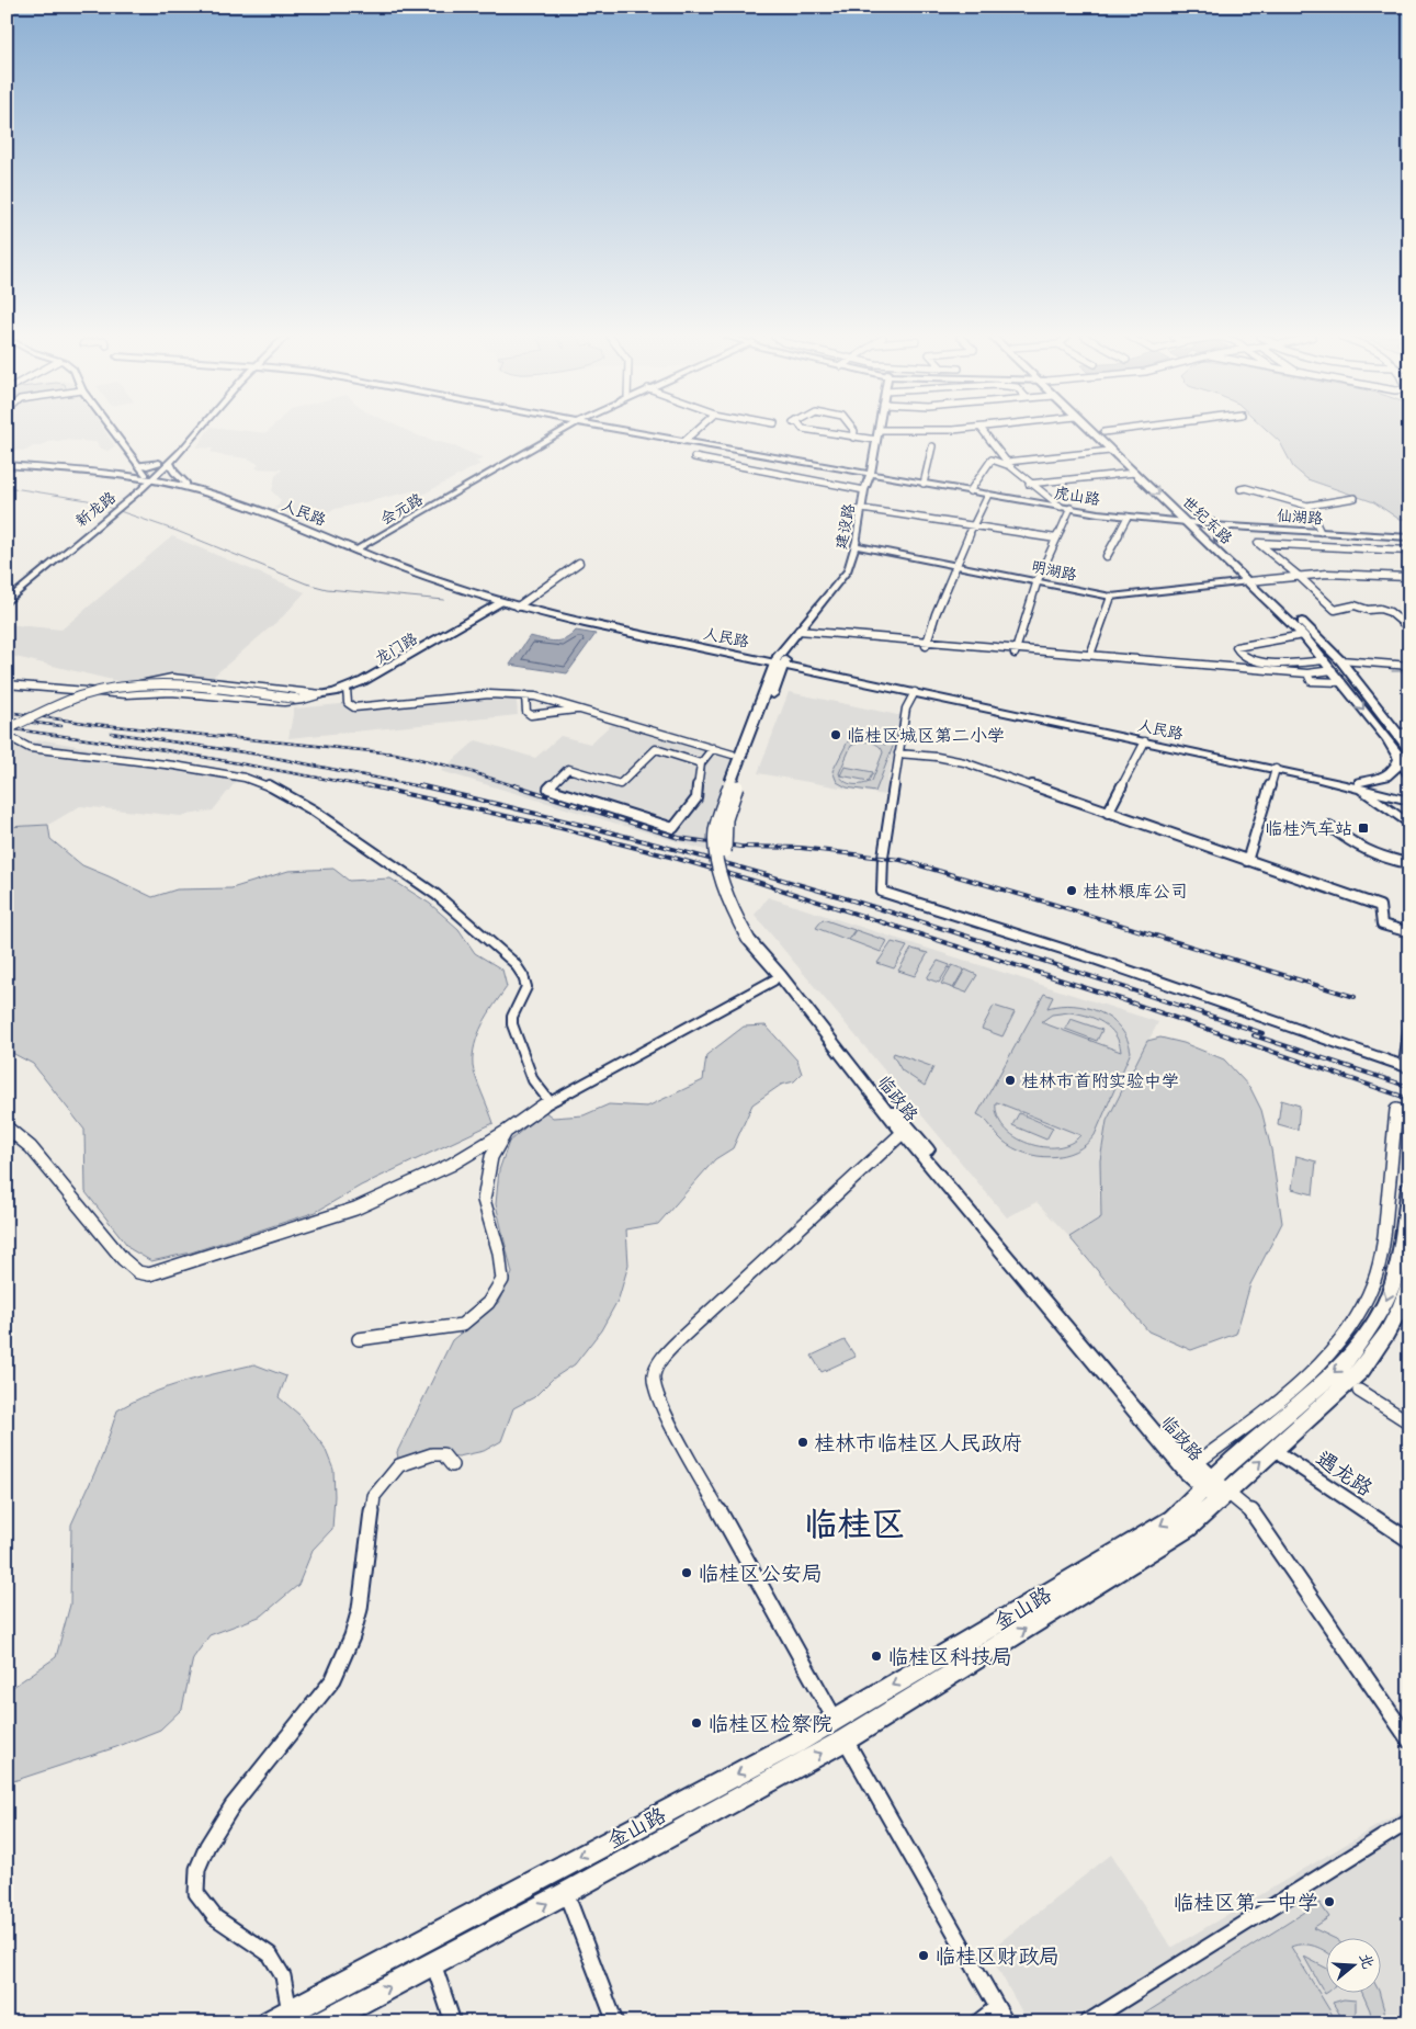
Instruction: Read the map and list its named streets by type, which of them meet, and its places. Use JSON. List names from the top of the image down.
{
  "streets": {
    "main road": [
      "新龙路",
      "人民路",
      "世纪东路",
      "临政路",
      "金山路"
    ],
    "street": [
      "虎山路",
      "会元路",
      "仙湖路",
      "建设路",
      "明湖路",
      "龙门路",
      "遇龙路"
    ]
  },
  "crossings": [
    ["虎山路", "仙湖路"],
    ["虎山路", "世纪东路"],
    ["虎山路", "建设路"],
    ["新龙路", "人民路"],
    ["会元路", "人民路"],
    ["人民路", "建设路"],
    ["人民路", "龙门路"],
    ["人民路", "临政路"],
    ["仙湖路", "世纪东路"],
    ["世纪东路", "明湖路"],
    ["建设路", "明湖路"],
    ["建设路", "临政路"],
    ["临政路", "金山路"]
  ],
  "districts": ["临桂区"],
  "places": {
    "other": [
      "临桂区城区第二小学",
      "桂林粮库公司",
      "桂林市首附实验中学",
      "桂林市临桂区人民政府",
      "临桂区公安局",
      "临桂区科技局",
      "临桂区检察院",
      "临桂区第一中学",
      "临桂区财政局"
    ],
    "transit": ["临桂汽车站"]
  },
  "north": "right"
}
